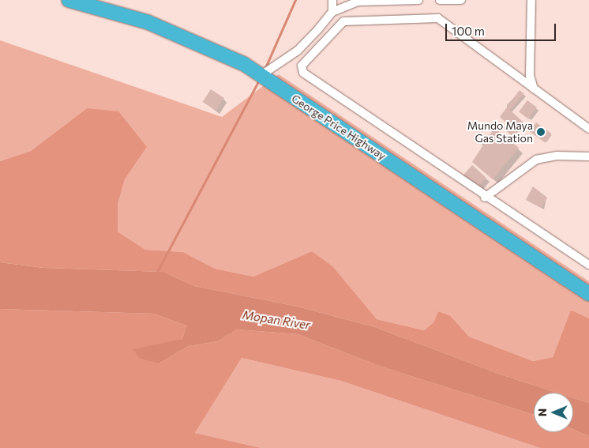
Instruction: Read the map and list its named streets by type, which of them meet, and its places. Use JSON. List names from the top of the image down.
{
  "streets": {
    "highway": ["George Price Highway"]
  },
  "water": ["Mopan River"],
  "places": ["Mundo Maya Gas Station"],
  "scale_bar": "100 m",
  "north": "left"
}
